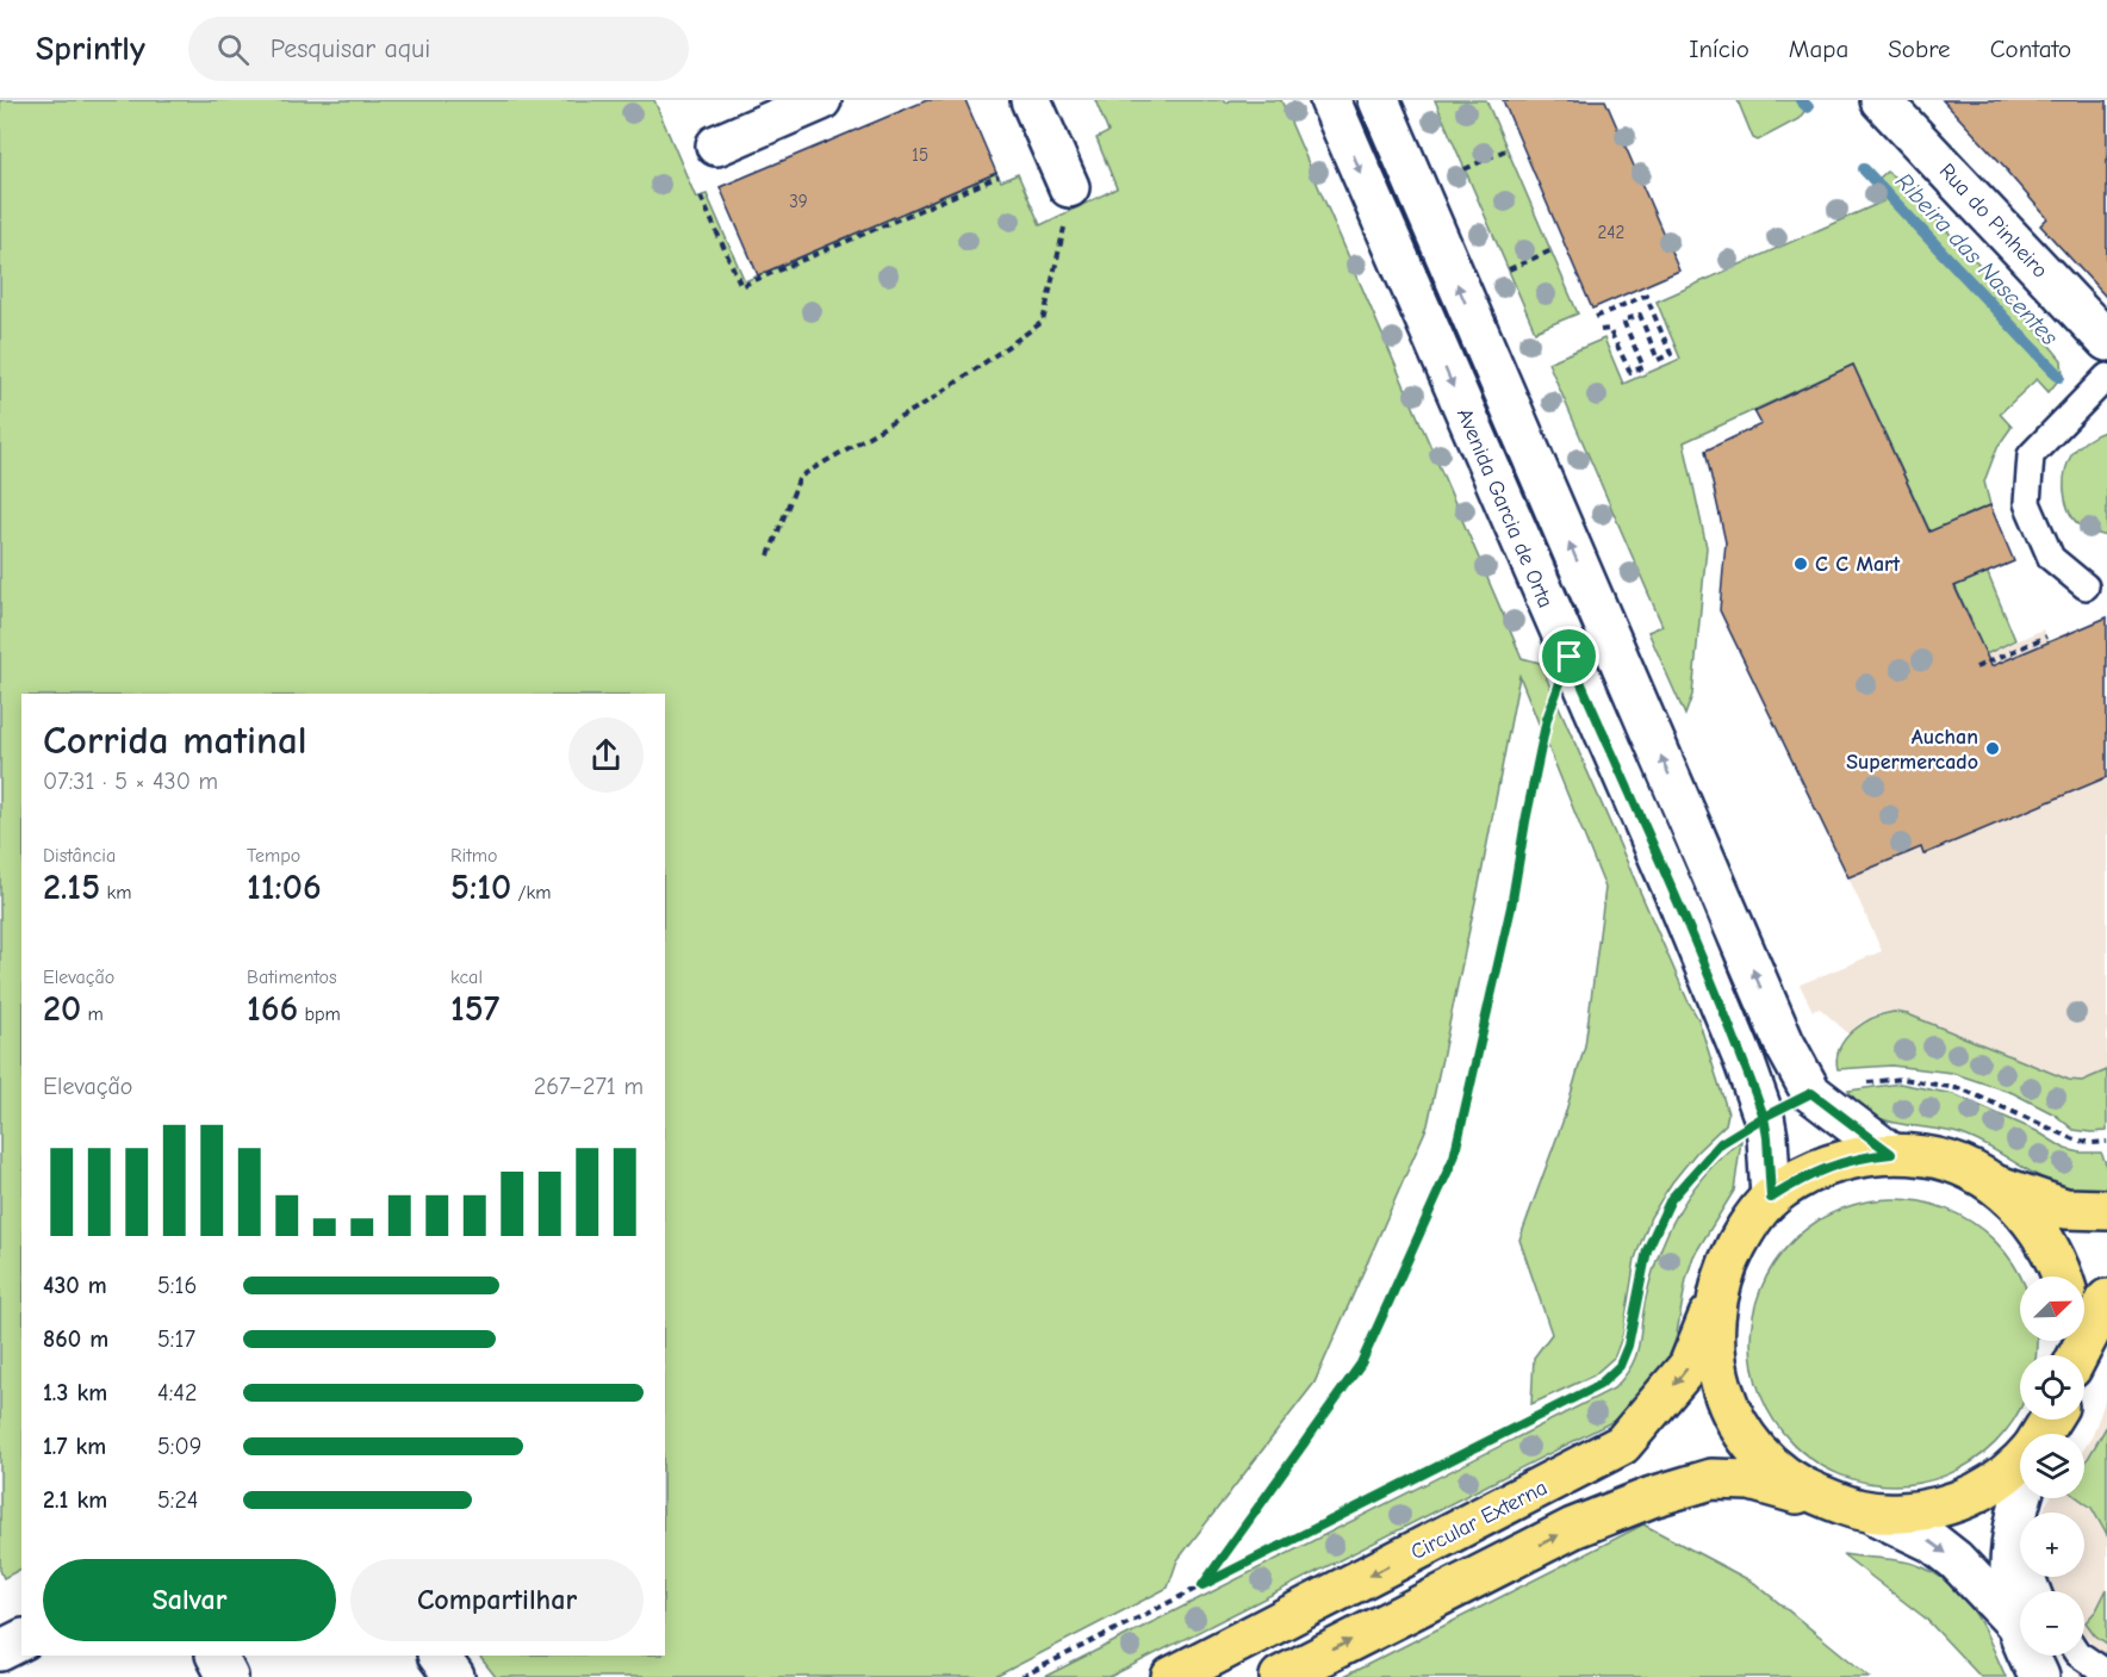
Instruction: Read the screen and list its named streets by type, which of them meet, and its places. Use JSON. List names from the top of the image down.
{
  "streets": {
    "main road": ["Rua do Pinheiro", "Avenida Garcia de Orta", "Circular Externa"]
  },
  "water": ["Ribeira das Nascentes"],
  "places": ["C C Mart", "Auchan Supermercado"],
  "house_numbers": ["15", "39", "242"],
  "north": "top right",
  "page": {
    "header": "Sprintly",
    "search": "Pesquisar aqui",
    "nav": [
      "Início",
      "Mapa",
      "Sobre",
      "Contato"
    ],
    "heading": ["Corrida matinal", "07:31 · 5 × 430 m"],
    "stats": [
      ["Distância", "2.15 km"],
      ["Tempo", "11:06"],
      ["Ritmo", "5:10 /km"],
      ["Elevação", "20 m"],
      ["Batimentos", "166 bpm"],
      ["kcal", "157"]
    ],
    "chart": ["Elevação", "267–271 m"],
    "list": [
      {
        "name": "430 m",
        "note": "5:16"
      },
      {
        "name": "860 m",
        "note": "5:17"
      },
      {
        "name": "1.3 km",
        "note": "4:42"
      },
      {
        "name": "1.7 km",
        "note": "5:09"
      },
      {
        "name": "2.1 km",
        "note": "5:24"
      }
    ],
    "map_buttons": ["+", "−"],
    "buttons": ["Salvar", "Compartilhar"]
  }
}
